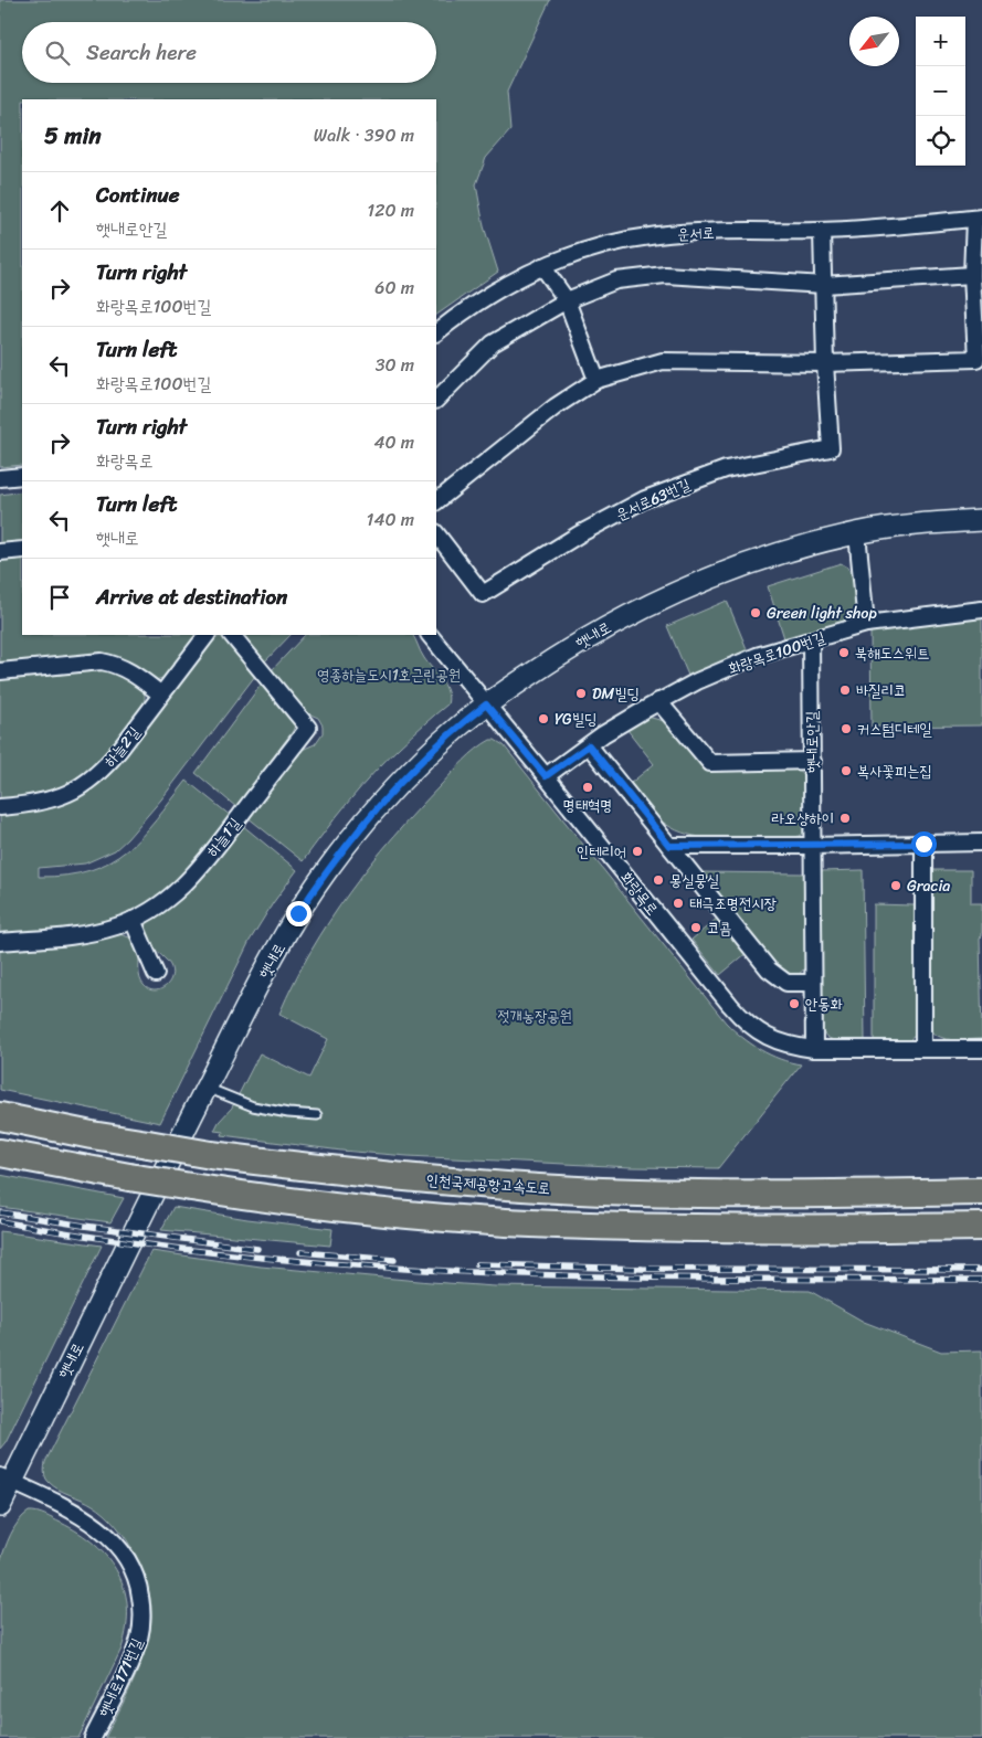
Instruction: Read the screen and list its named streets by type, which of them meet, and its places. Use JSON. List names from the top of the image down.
{
  "streets": {
    "highway": ["인천국제공항고속도로"],
    "main road": ["햇내로"],
    "street": [
      "운서로",
      "운서로63번길",
      "화랑목로100번길",
      "햇내로안길",
      "하늘2길",
      "하늘1길",
      "화랑목로",
      "햇내로171번길"
    ]
  },
  "crossings": [
    ["운서로", "운서로63번길"],
    ["햇내로", "화랑목로"],
    ["햇내로", "햇내로171번길"],
    ["화랑목로100번길", "햇내로안길"],
    ["화랑목로100번길", "화랑목로"]
  ],
  "parks": ["영종하늘도시1호근린공원", "젓개농장공원"],
  "places": [
    "Green light shop",
    "북해도스위트",
    "바질리코",
    "DM빌딩",
    "YG빌딩",
    "커스텀디테일",
    "복사꽃피는집",
    "명태혁명",
    "라오샹하이",
    "인테리어",
    "몽실뭉실",
    "Gracia",
    "태극조명전시장",
    "코콤",
    "안동화"
  ],
  "north": "bottom left",
  "page": {
    "map_buttons": ["+", "−"],
    "search": "Search here",
    "heading": ["5 min", "Walk · 390 m"],
    "list": [
      ["Continue", "햇내로안길", "120 m"],
      ["Turn right", "화랑목로100번길", "60 m"],
      ["Turn left", "화랑목로100번길", "30 m"],
      ["Turn right", "화랑목로", "40 m"],
      ["Turn left", "햇내로", "140 m"],
      "Arrive at destination"
    ]
  }
}
